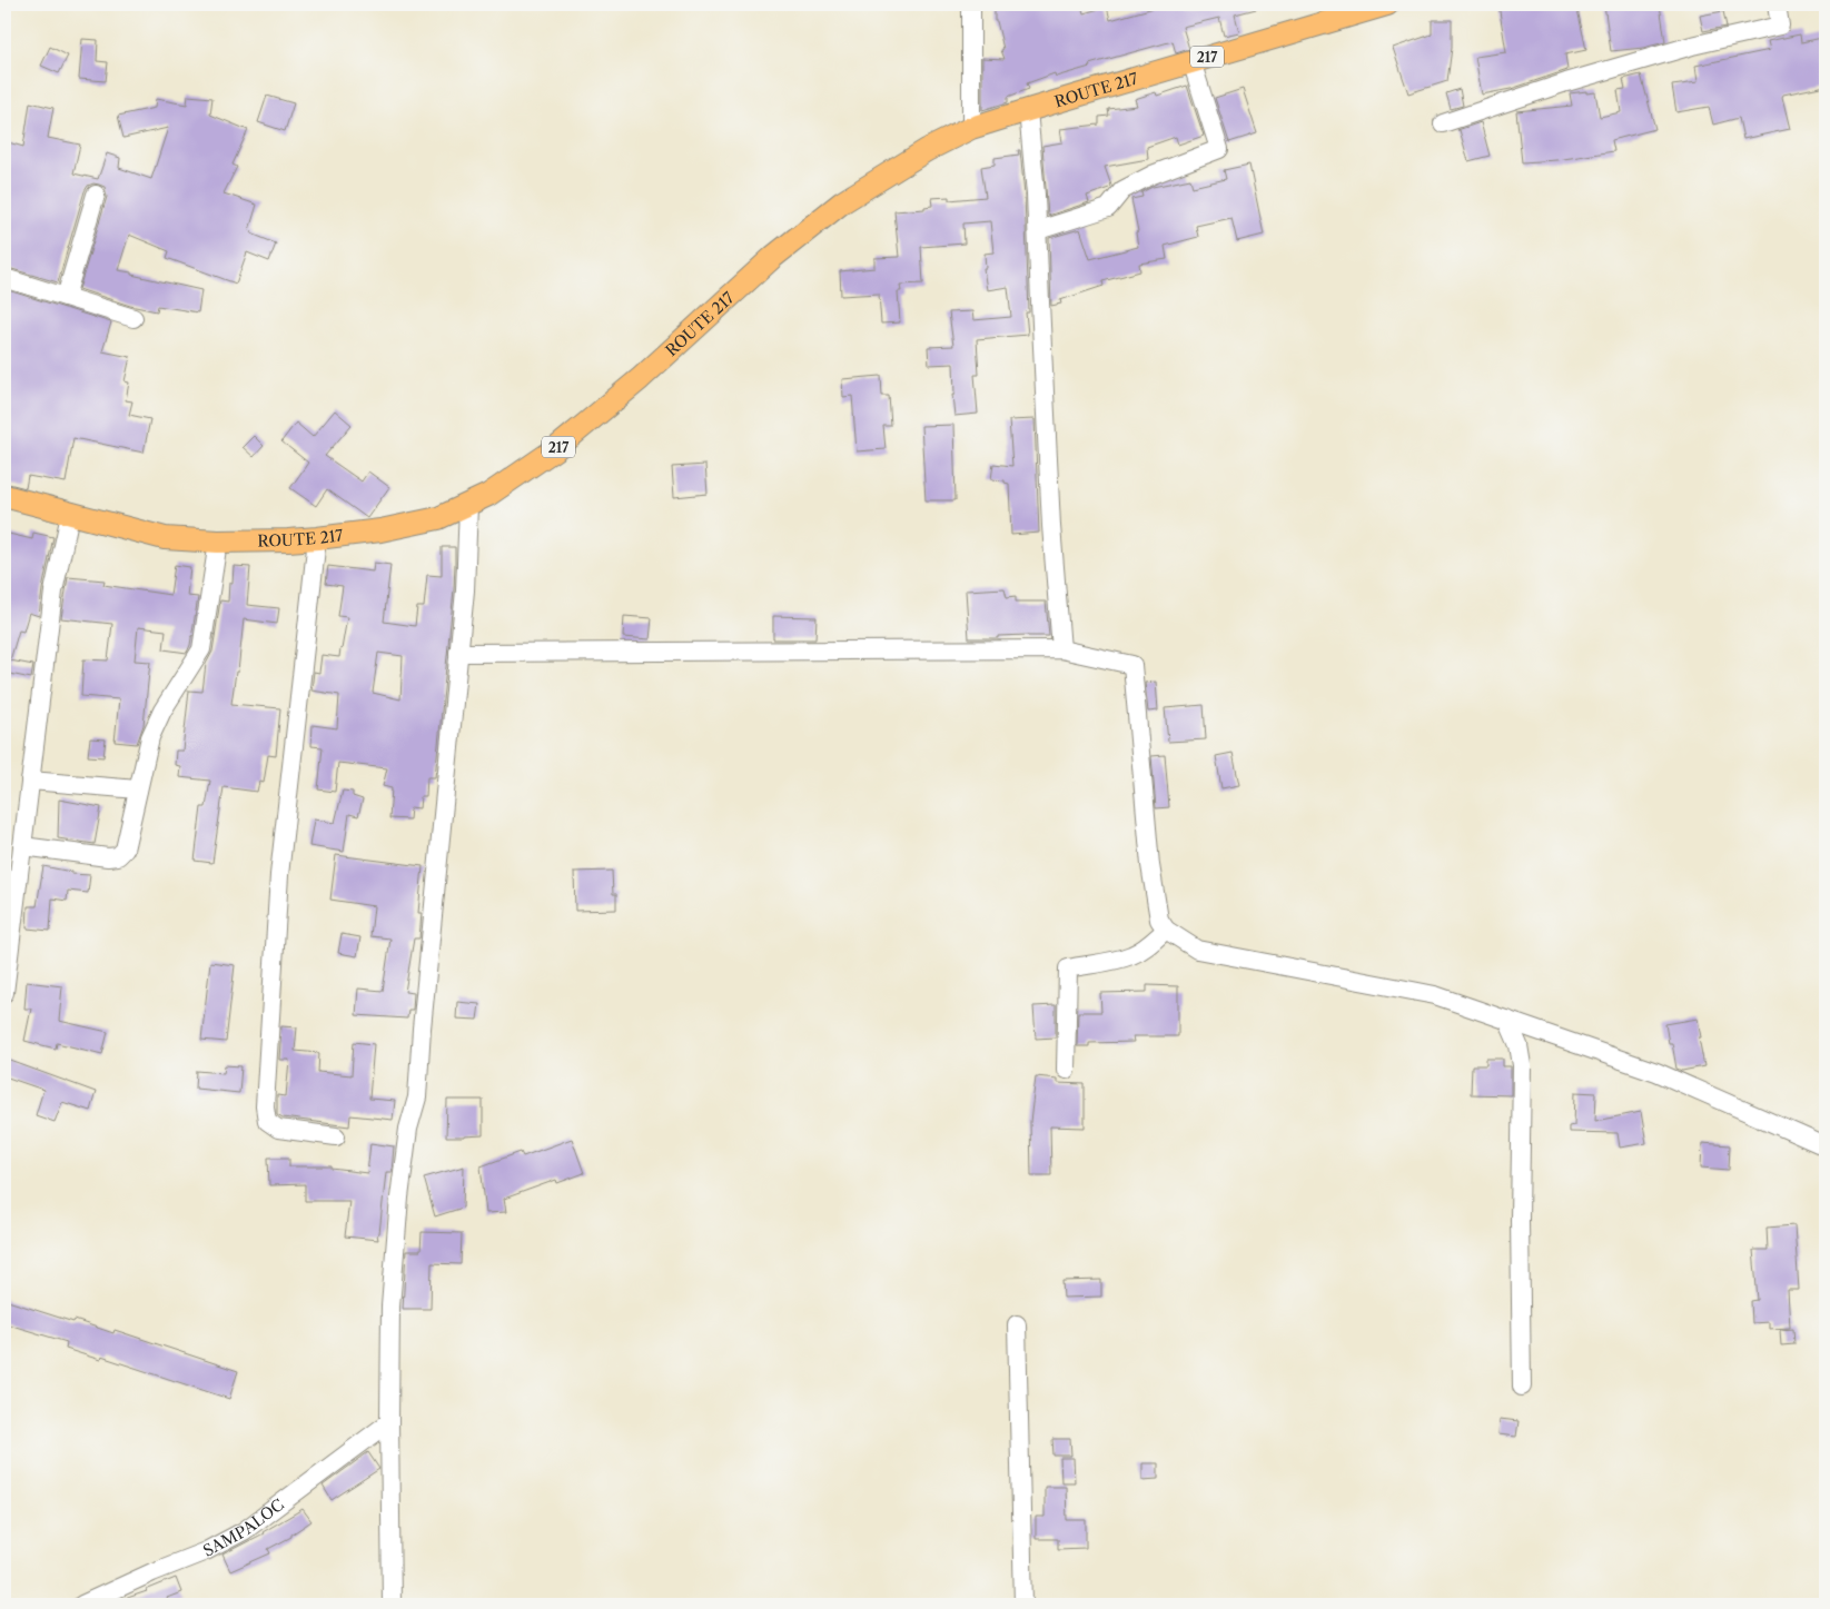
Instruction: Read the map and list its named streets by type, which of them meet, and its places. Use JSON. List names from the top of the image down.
{
  "streets": {
    "main road": ["217", "ROUTE 217"],
    "street": ["SAMPALOC"]
  }
}
